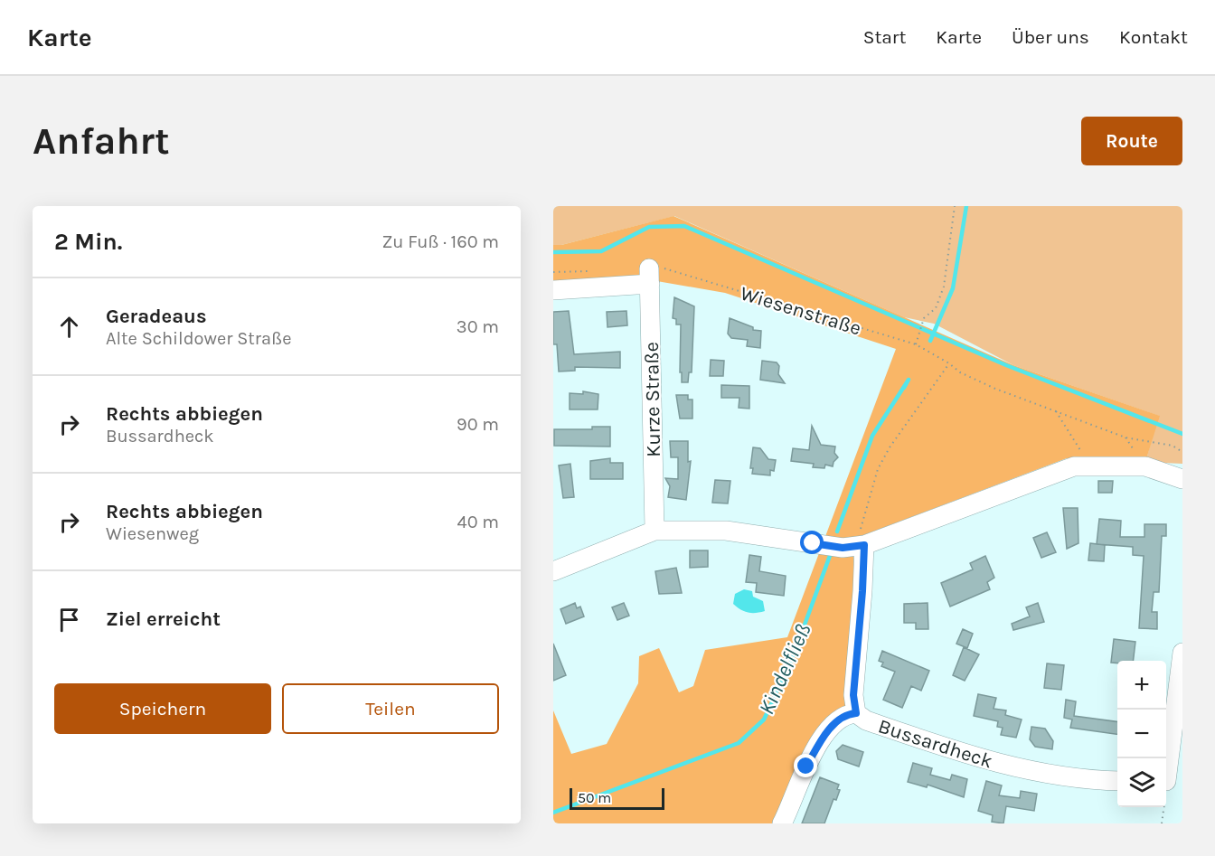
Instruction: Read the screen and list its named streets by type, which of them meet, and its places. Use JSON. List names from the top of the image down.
{
  "streets": {
    "street": ["Kurze Straße", "Bussardheck"],
    "path": ["Wiesenstraße"]
  },
  "crossings": [
    ["Wiesenstraße", "Kurze Straße"]
  ],
  "water": ["Kindelfließ"],
  "scale_bar": "50 m",
  "page": {
    "header": "Karte",
    "nav": [
      "Start",
      "Karte",
      "Über uns",
      "Kontakt"
    ],
    "buttons": [
      "Route",
      ["Speichern", "Teilen"]
    ],
    "title": "Anfahrt",
    "heading": ["2 Min.", "Zu Fuß · 160 m"],
    "list": [
      ["Geradeaus", "Alte Schildower Straße", "30 m"],
      ["Rechts abbiegen", "Bussardheck", "90 m"],
      ["Rechts abbiegen", "Wiesenweg", "40 m"],
      "Ziel erreicht"
    ],
    "map_buttons": ["+", "−"],
    "scale": "50 m"
  }
}
